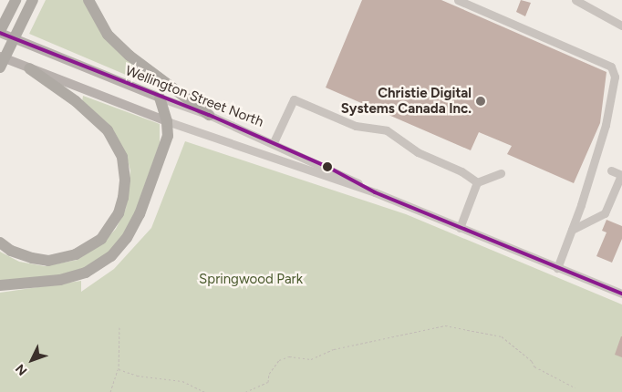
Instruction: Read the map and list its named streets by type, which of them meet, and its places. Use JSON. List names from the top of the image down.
{
  "streets": {
    "main road": ["Wellington Street North"]
  },
  "parks": ["Springwood Park"],
  "places": ["Christie Digital Systems Canada Inc."],
  "north": "bottom left"
}
